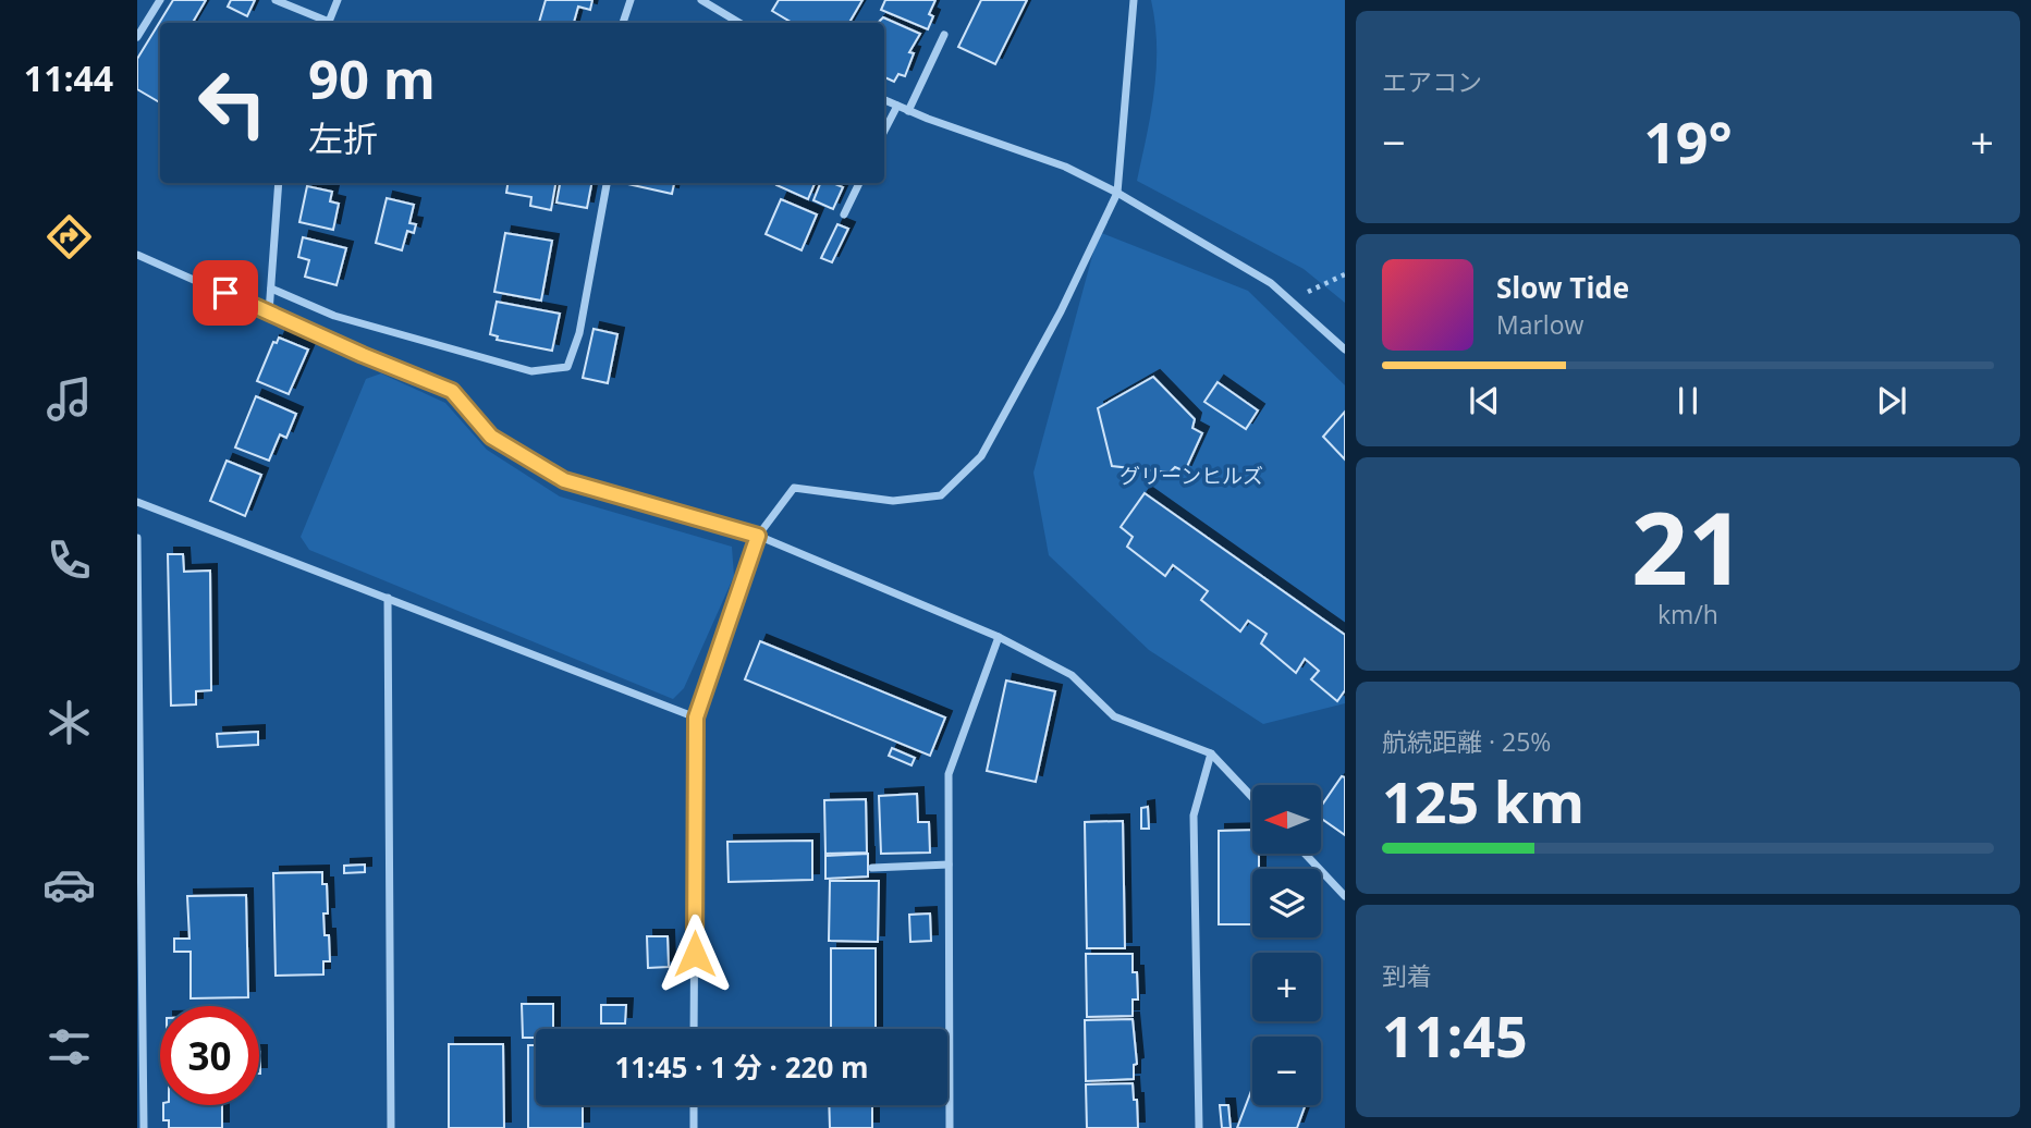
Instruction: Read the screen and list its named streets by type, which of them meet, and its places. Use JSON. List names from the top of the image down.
{
  "parks": ["グリーンヒルズ"],
  "north": "left",
  "page": {
    "tabs": "11:44",
    "tile": [
      "エアコン",
      ["21", "km/h"],
      ["航続距離 · 25%", "125 km"],
      ["到着", "11:45"]
    ],
    "turn": ["90 m", "左折"],
    "heat": ["−", "19°", "+"],
    "song": ["Slow Tide", "Marlow"],
    "map_buttons": ["+", "−"],
    "limit": "30",
    "trip": "11:45 · 1 分 · 220 m"
  }
}
